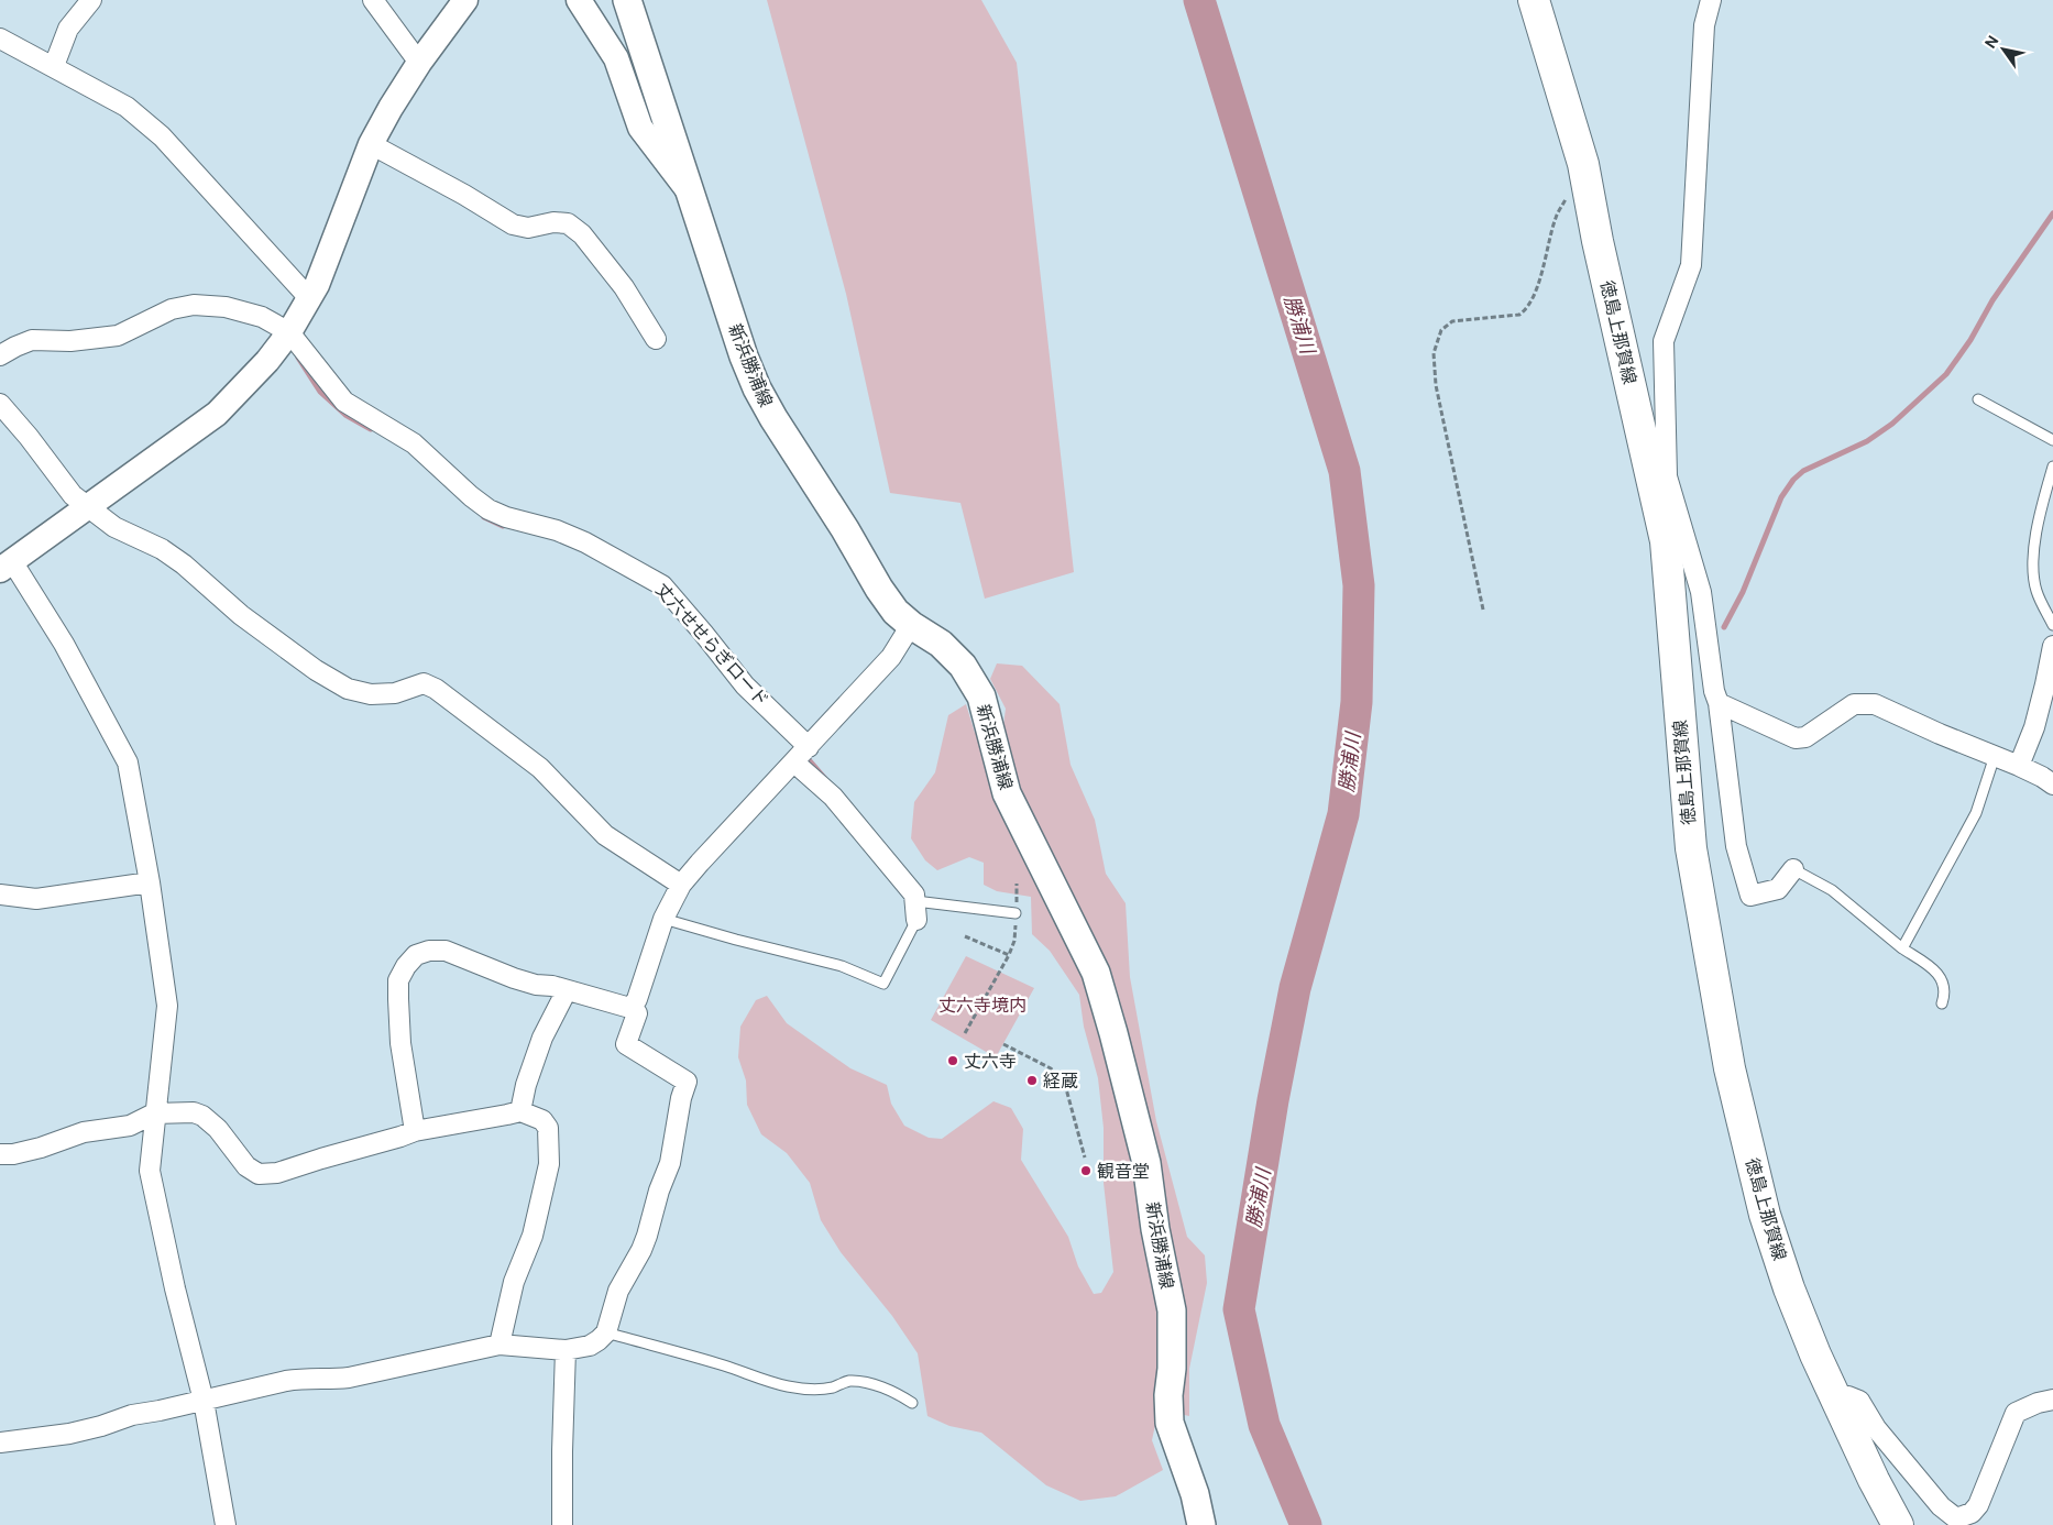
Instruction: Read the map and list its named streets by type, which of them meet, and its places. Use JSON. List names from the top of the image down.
{
  "streets": {
    "main road": ["徳島上那賀線", "新浜勝浦線"],
    "street": ["丈六せせらぎロード"]
  },
  "water": ["勝浦川"],
  "parks": ["丈六寺境内"],
  "places": ["丈六寺", "経蔵", "観音堂"],
  "north": "top left"
}
